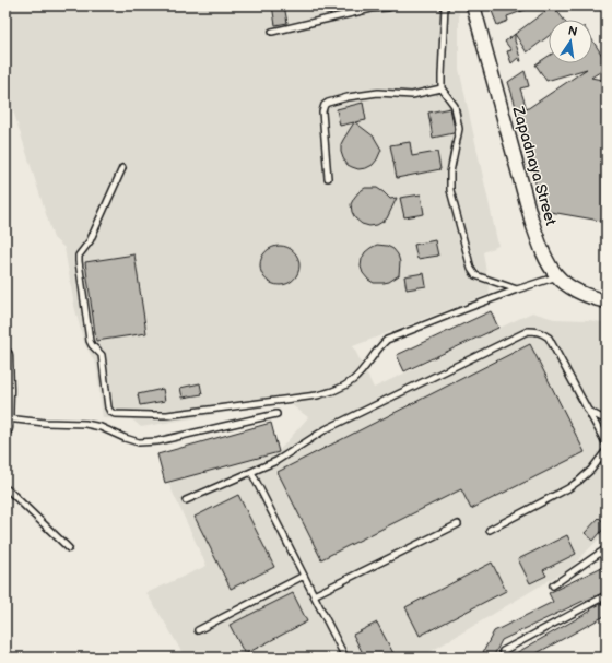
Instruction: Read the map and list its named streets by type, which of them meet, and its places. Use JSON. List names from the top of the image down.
{
  "streets": {
    "street": ["Zapadnaya Street"]
  },
  "north": "top"
}
